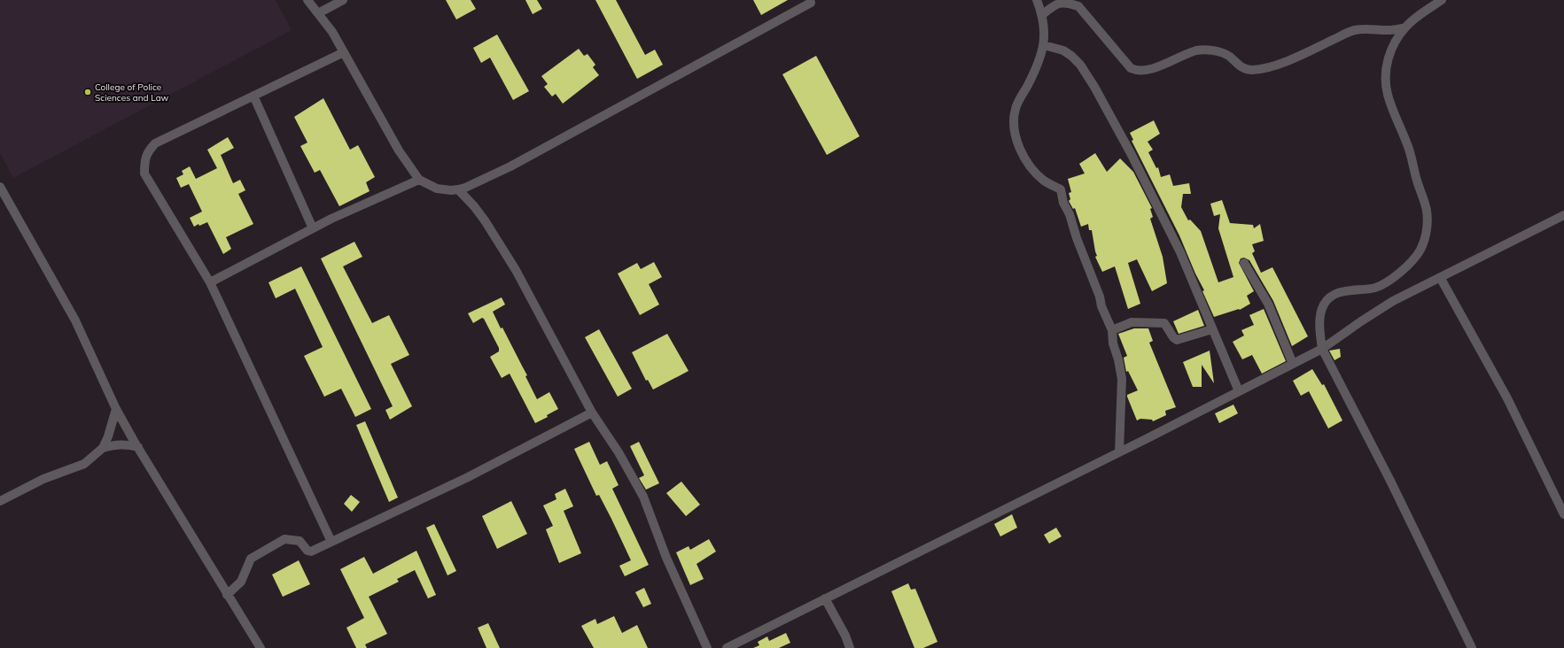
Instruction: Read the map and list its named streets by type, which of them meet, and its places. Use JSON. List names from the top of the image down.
{
  "places": ["College of Police Sciences and Law"]
}
